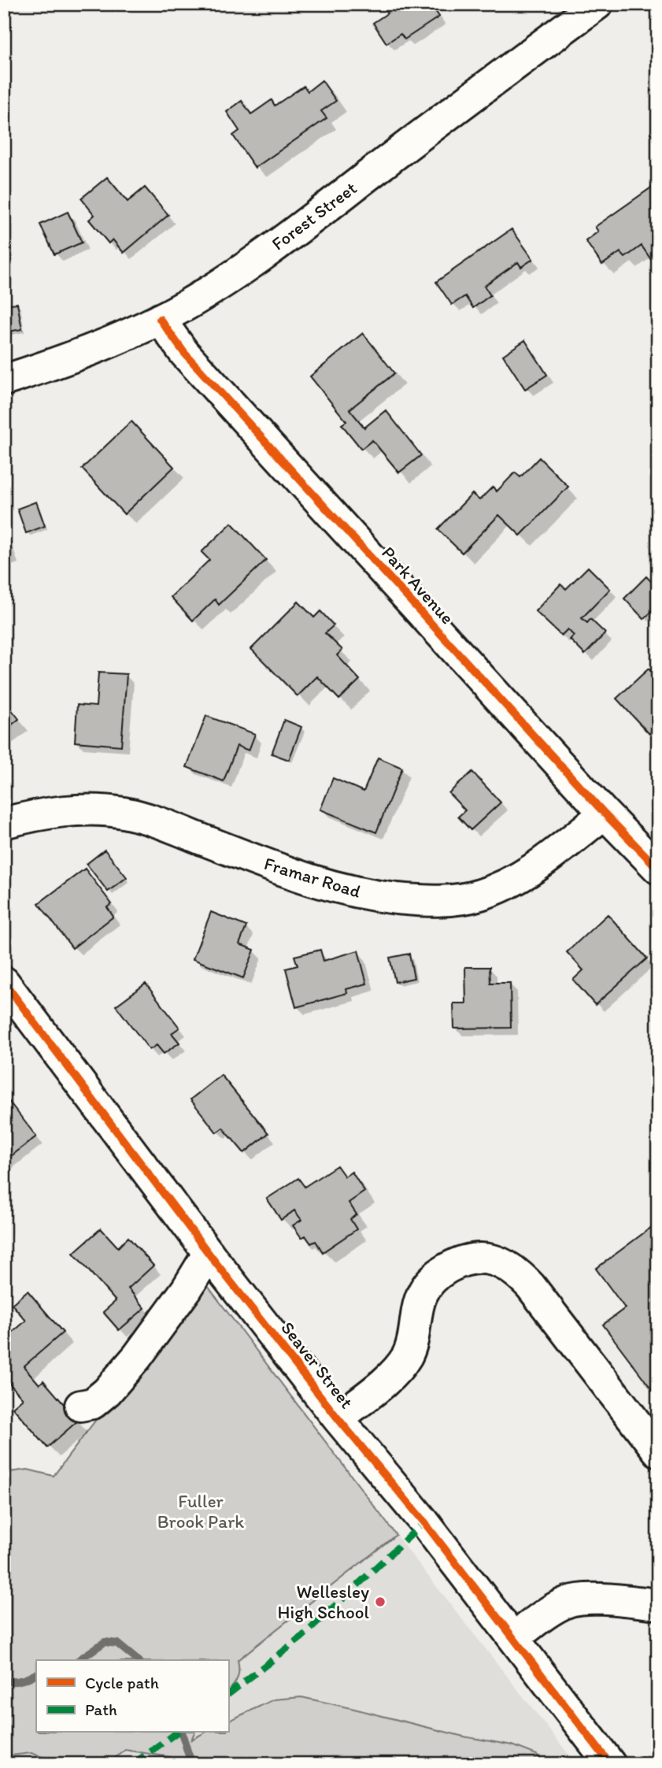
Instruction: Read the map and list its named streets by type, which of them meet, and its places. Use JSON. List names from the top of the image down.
{
  "streets": {
    "street": [
      "Forest Street",
      "Park Avenue",
      "Framar Road",
      "Seaver Street"
    ]
  },
  "crossings": [
    ["Forest Street", "Park Avenue"],
    ["Park Avenue", "Framar Road"]
  ],
  "parks": ["Fuller Brook Park"],
  "places": ["Wellesley High School"],
  "legend": ["Cycle path", "Path"]
}
